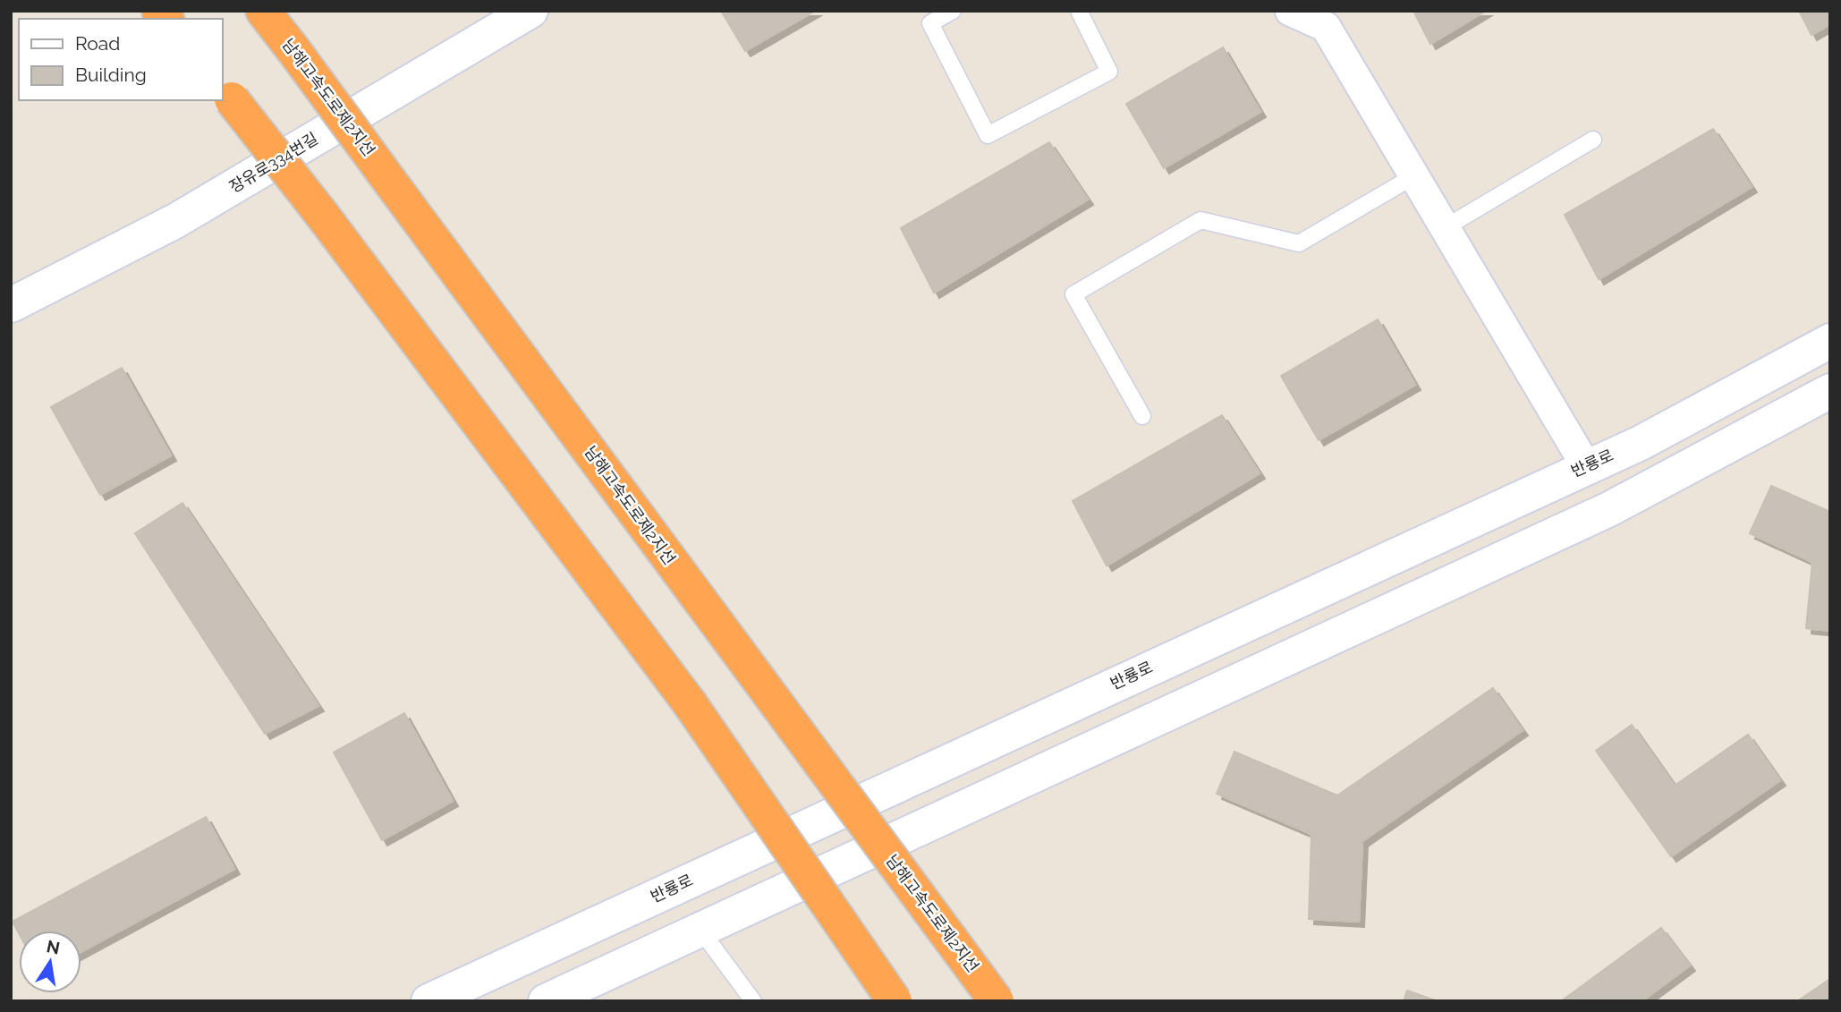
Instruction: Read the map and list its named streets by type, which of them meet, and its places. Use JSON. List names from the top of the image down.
{
  "streets": {
    "highway": ["남해고속도로제2지선"],
    "street": ["장유로334번길", "반룡로"]
  },
  "legend": ["Road", "Building"],
  "north": "top"
}
